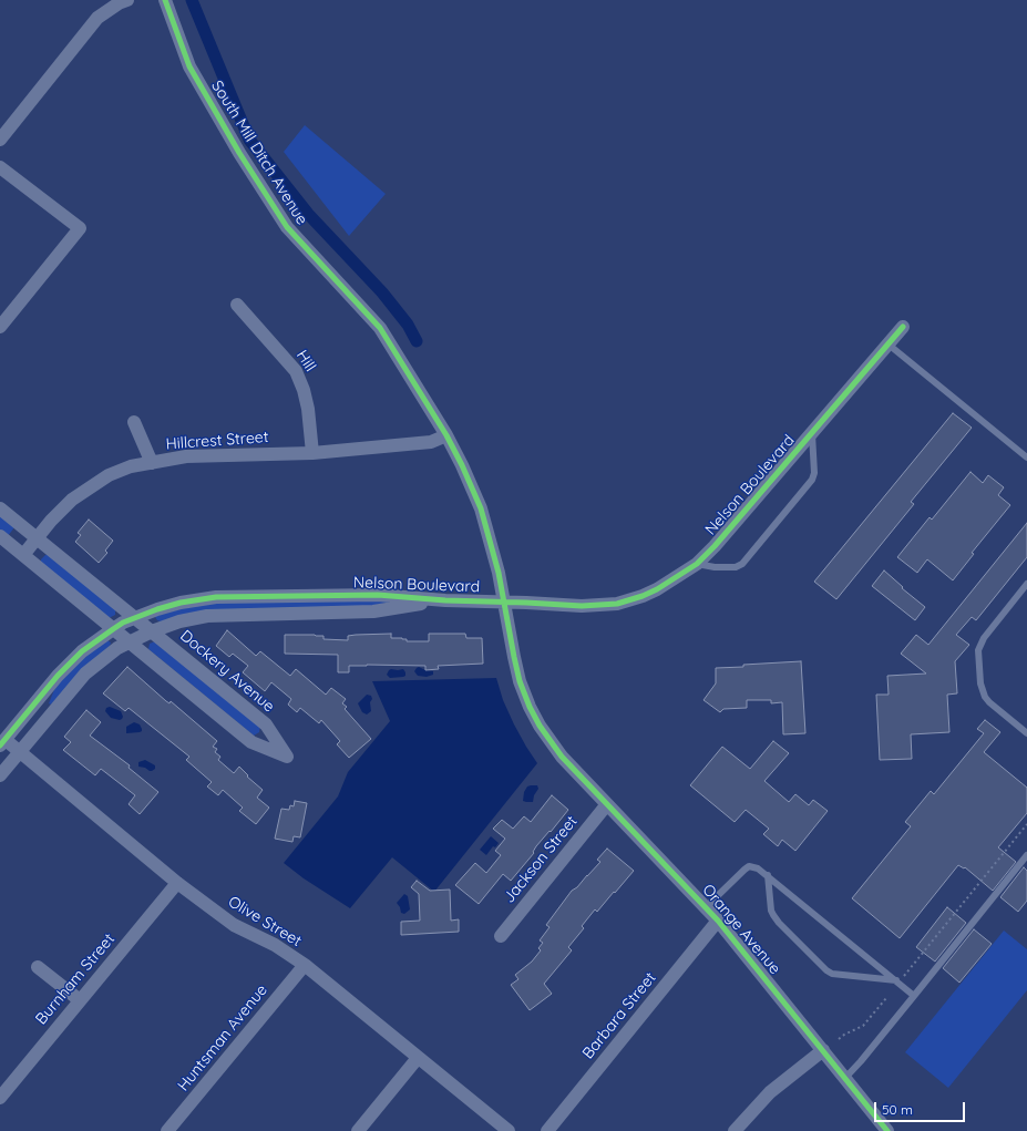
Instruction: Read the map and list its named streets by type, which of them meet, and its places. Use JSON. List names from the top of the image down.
{
  "streets": {
    "street": [
      "South Mill Ditch Avenue",
      "Hill",
      "Hillcrest Street",
      "Nelson Boulevard",
      "Dockery Avenue",
      "Jackson Street",
      "Olive Street",
      "Orange Avenue",
      "Burnham Street",
      "Barbara Street",
      "Huntsman Avenue"
    ]
  },
  "crossings": [
    ["South Mill Ditch Avenue", "Hillcrest Street"],
    ["South Mill Ditch Avenue", "Nelson Boulevard"],
    ["South Mill Ditch Avenue", "Orange Avenue"],
    ["Hill", "Hillcrest Street"],
    ["Hillcrest Street", "Dockery Avenue"],
    ["Nelson Boulevard", "Dockery Avenue"],
    ["Nelson Boulevard", "Olive Street"],
    ["Jackson Street", "Orange Avenue"],
    ["Olive Street", "Burnham Street"],
    ["Olive Street", "Huntsman Avenue"],
    ["Orange Avenue", "Barbara Street"]
  ],
  "scale_bar": "50 m"
}
